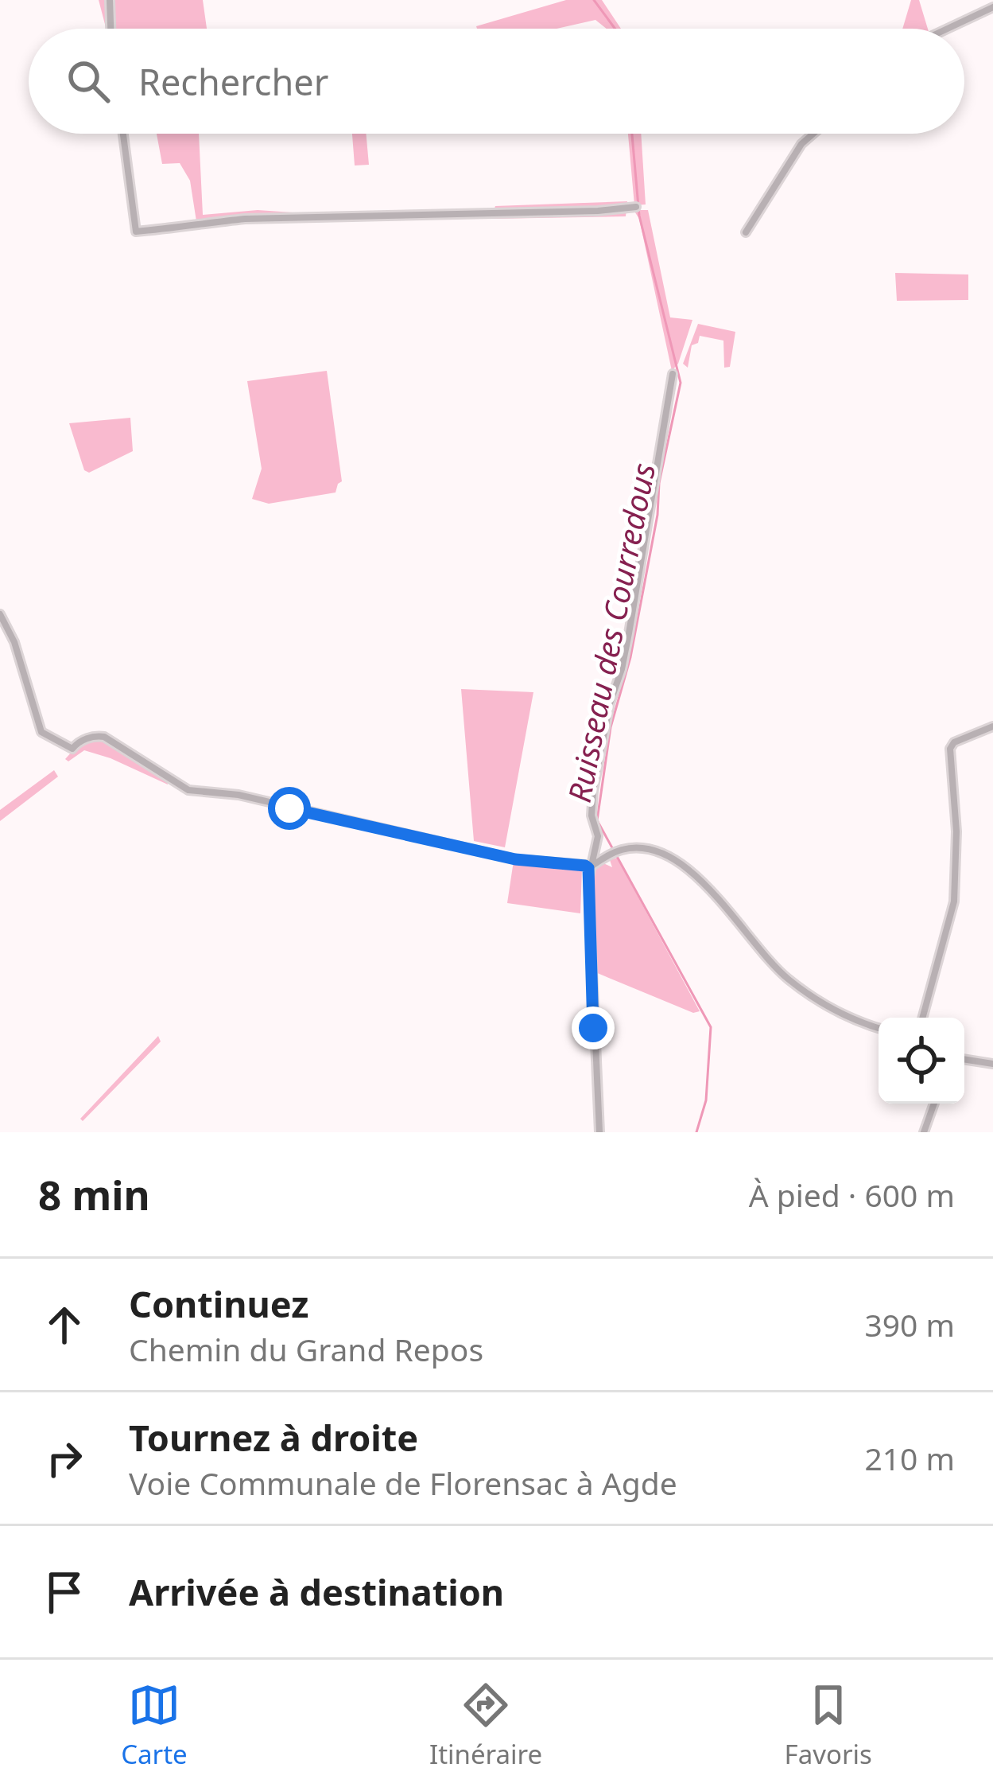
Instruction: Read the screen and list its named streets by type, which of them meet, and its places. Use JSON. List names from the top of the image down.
{
  "water": ["Ruisseau des Courredous"],
  "page": {
    "search": "Rechercher",
    "heading": ["8 min", "À pied · 600 m"],
    "list": [
      ["Continuez", "Chemin du Grand Repos", "390 m"],
      ["Tournez à droite", "Voie Communale de Florensac à Agde", "210 m"],
      "Arrivée à destination"
    ],
    "nav": ["Carte", "Itinéraire", "Favoris"]
  }
}
